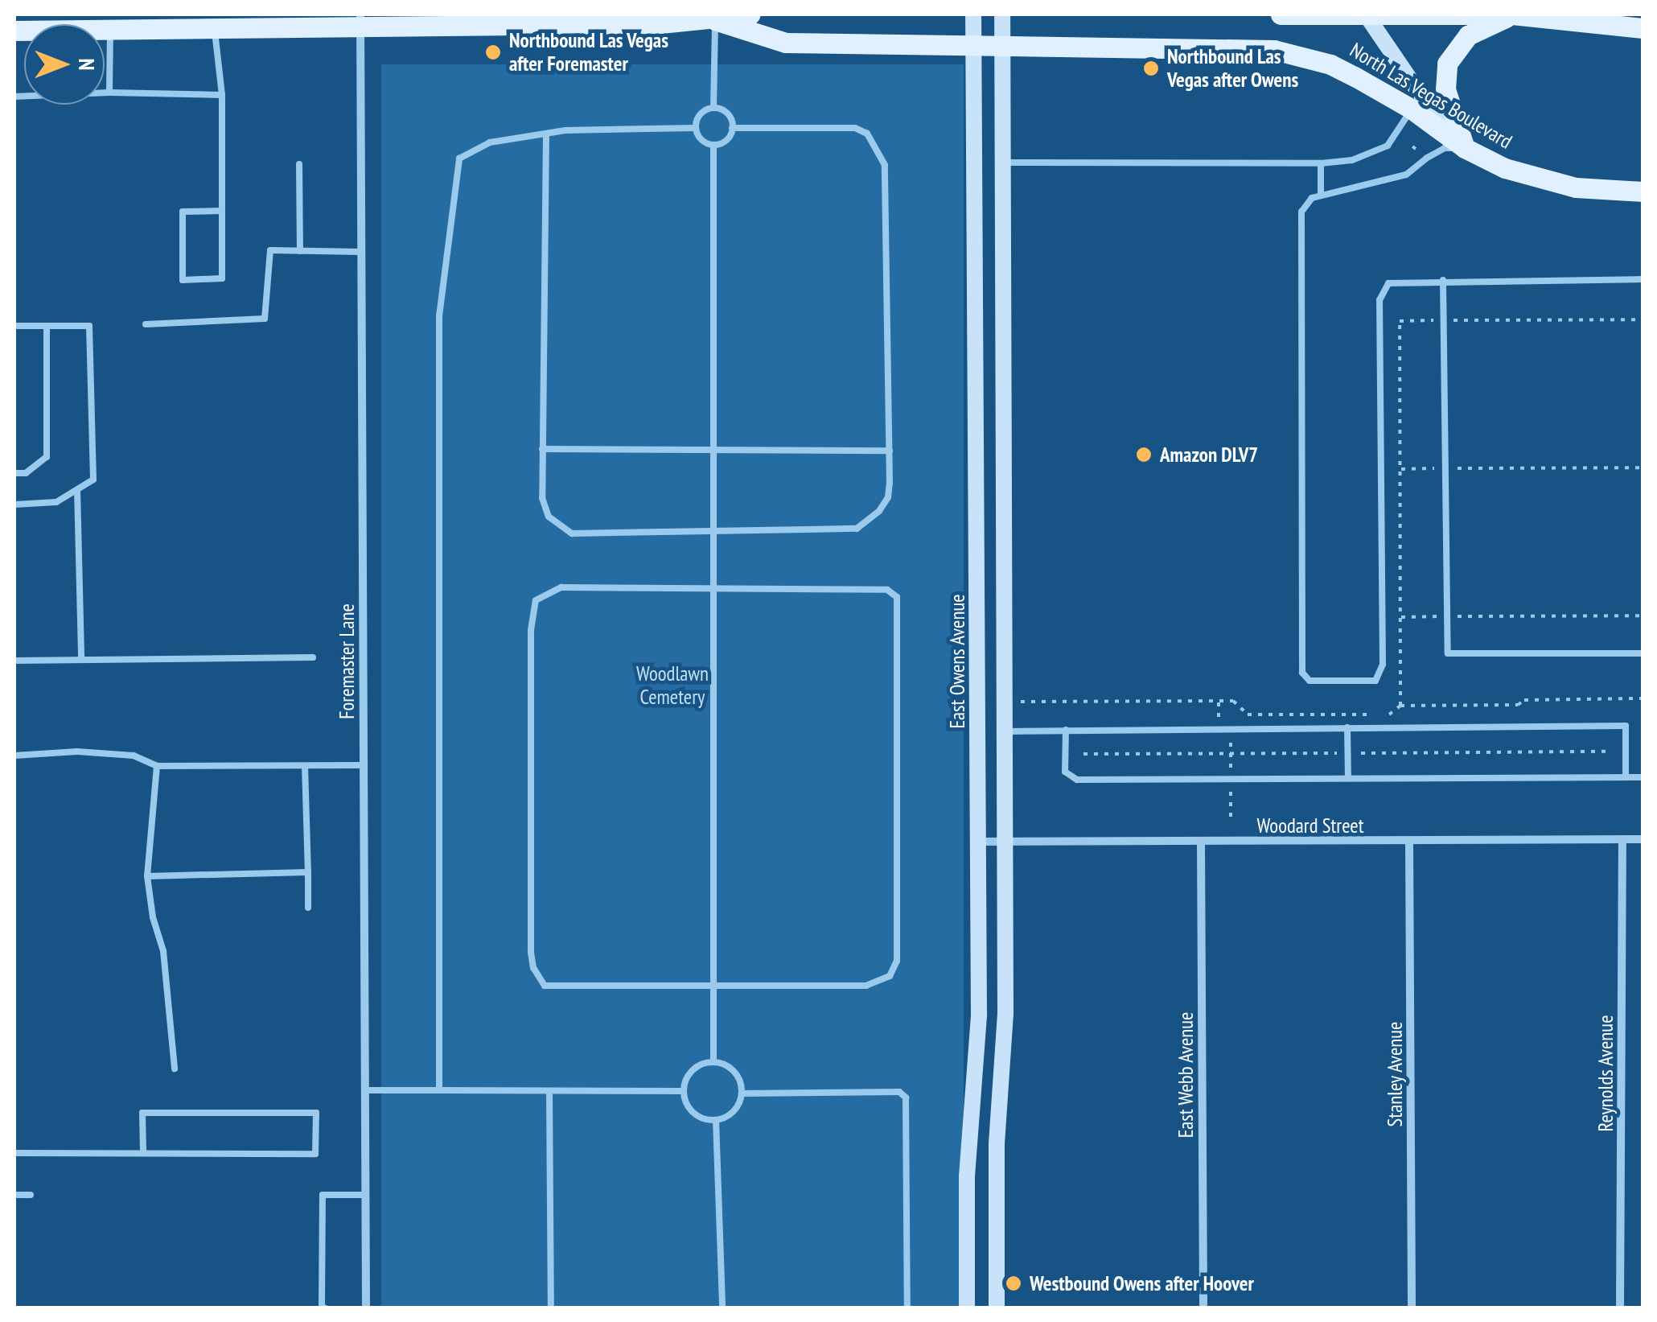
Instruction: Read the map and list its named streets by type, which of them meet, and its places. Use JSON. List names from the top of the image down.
{
  "streets": {
    "main road": ["North Las Vegas Boulevard", "East Owens Avenue"],
    "street": [
      "Foremaster Lane",
      "Woodard Street",
      "Reynolds Avenue",
      "Stanley Avenue",
      "East Webb Avenue"
    ]
  },
  "crossings": [
    ["North Las Vegas Boulevard", "Foremaster Lane"],
    ["North Las Vegas Boulevard", "East Owens Avenue"],
    ["East Owens Avenue", "Woodard Street"],
    ["Woodard Street", "Reynolds Avenue"],
    ["Woodard Street", "Stanley Avenue"],
    ["Woodard Street", "East Webb Avenue"]
  ],
  "parks": ["Woodlawn Cemetery"],
  "places": [
    "Northbound Las Vegas after Foremaster",
    "Northbound Las Vegas after Owens",
    "Amazon DLV7",
    "Westbound Owens after Hoover"
  ],
  "north": "right"
}
